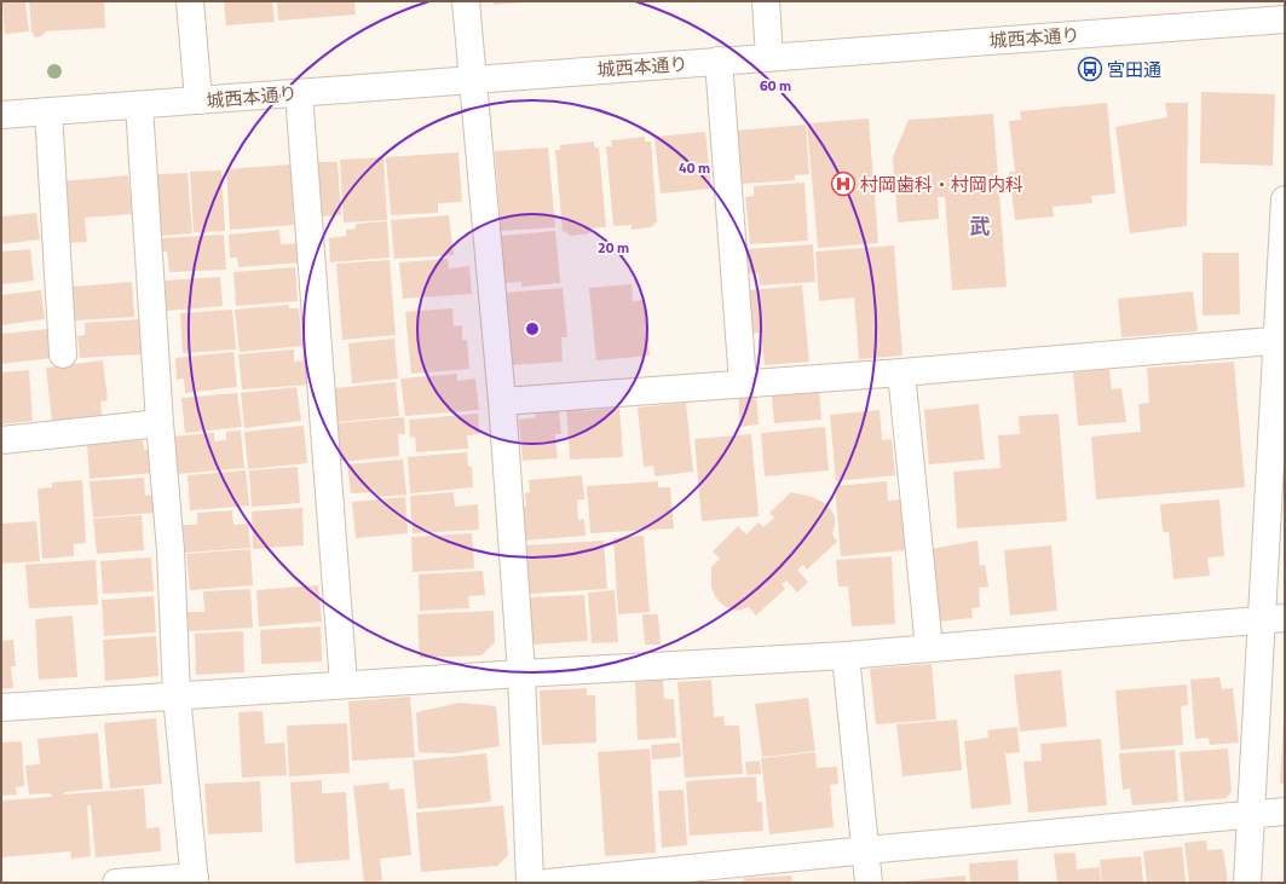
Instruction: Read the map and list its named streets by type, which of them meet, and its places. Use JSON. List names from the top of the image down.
{
  "streets": {
    "street": ["城西本通り"]
  },
  "districts": ["武"],
  "places": {
    "bus stop": ["宮田通"],
    "hospital": ["村岡歯科・村岡内科"]
  },
  "rings": ["60 m", "40 m", "20 m"]
}
